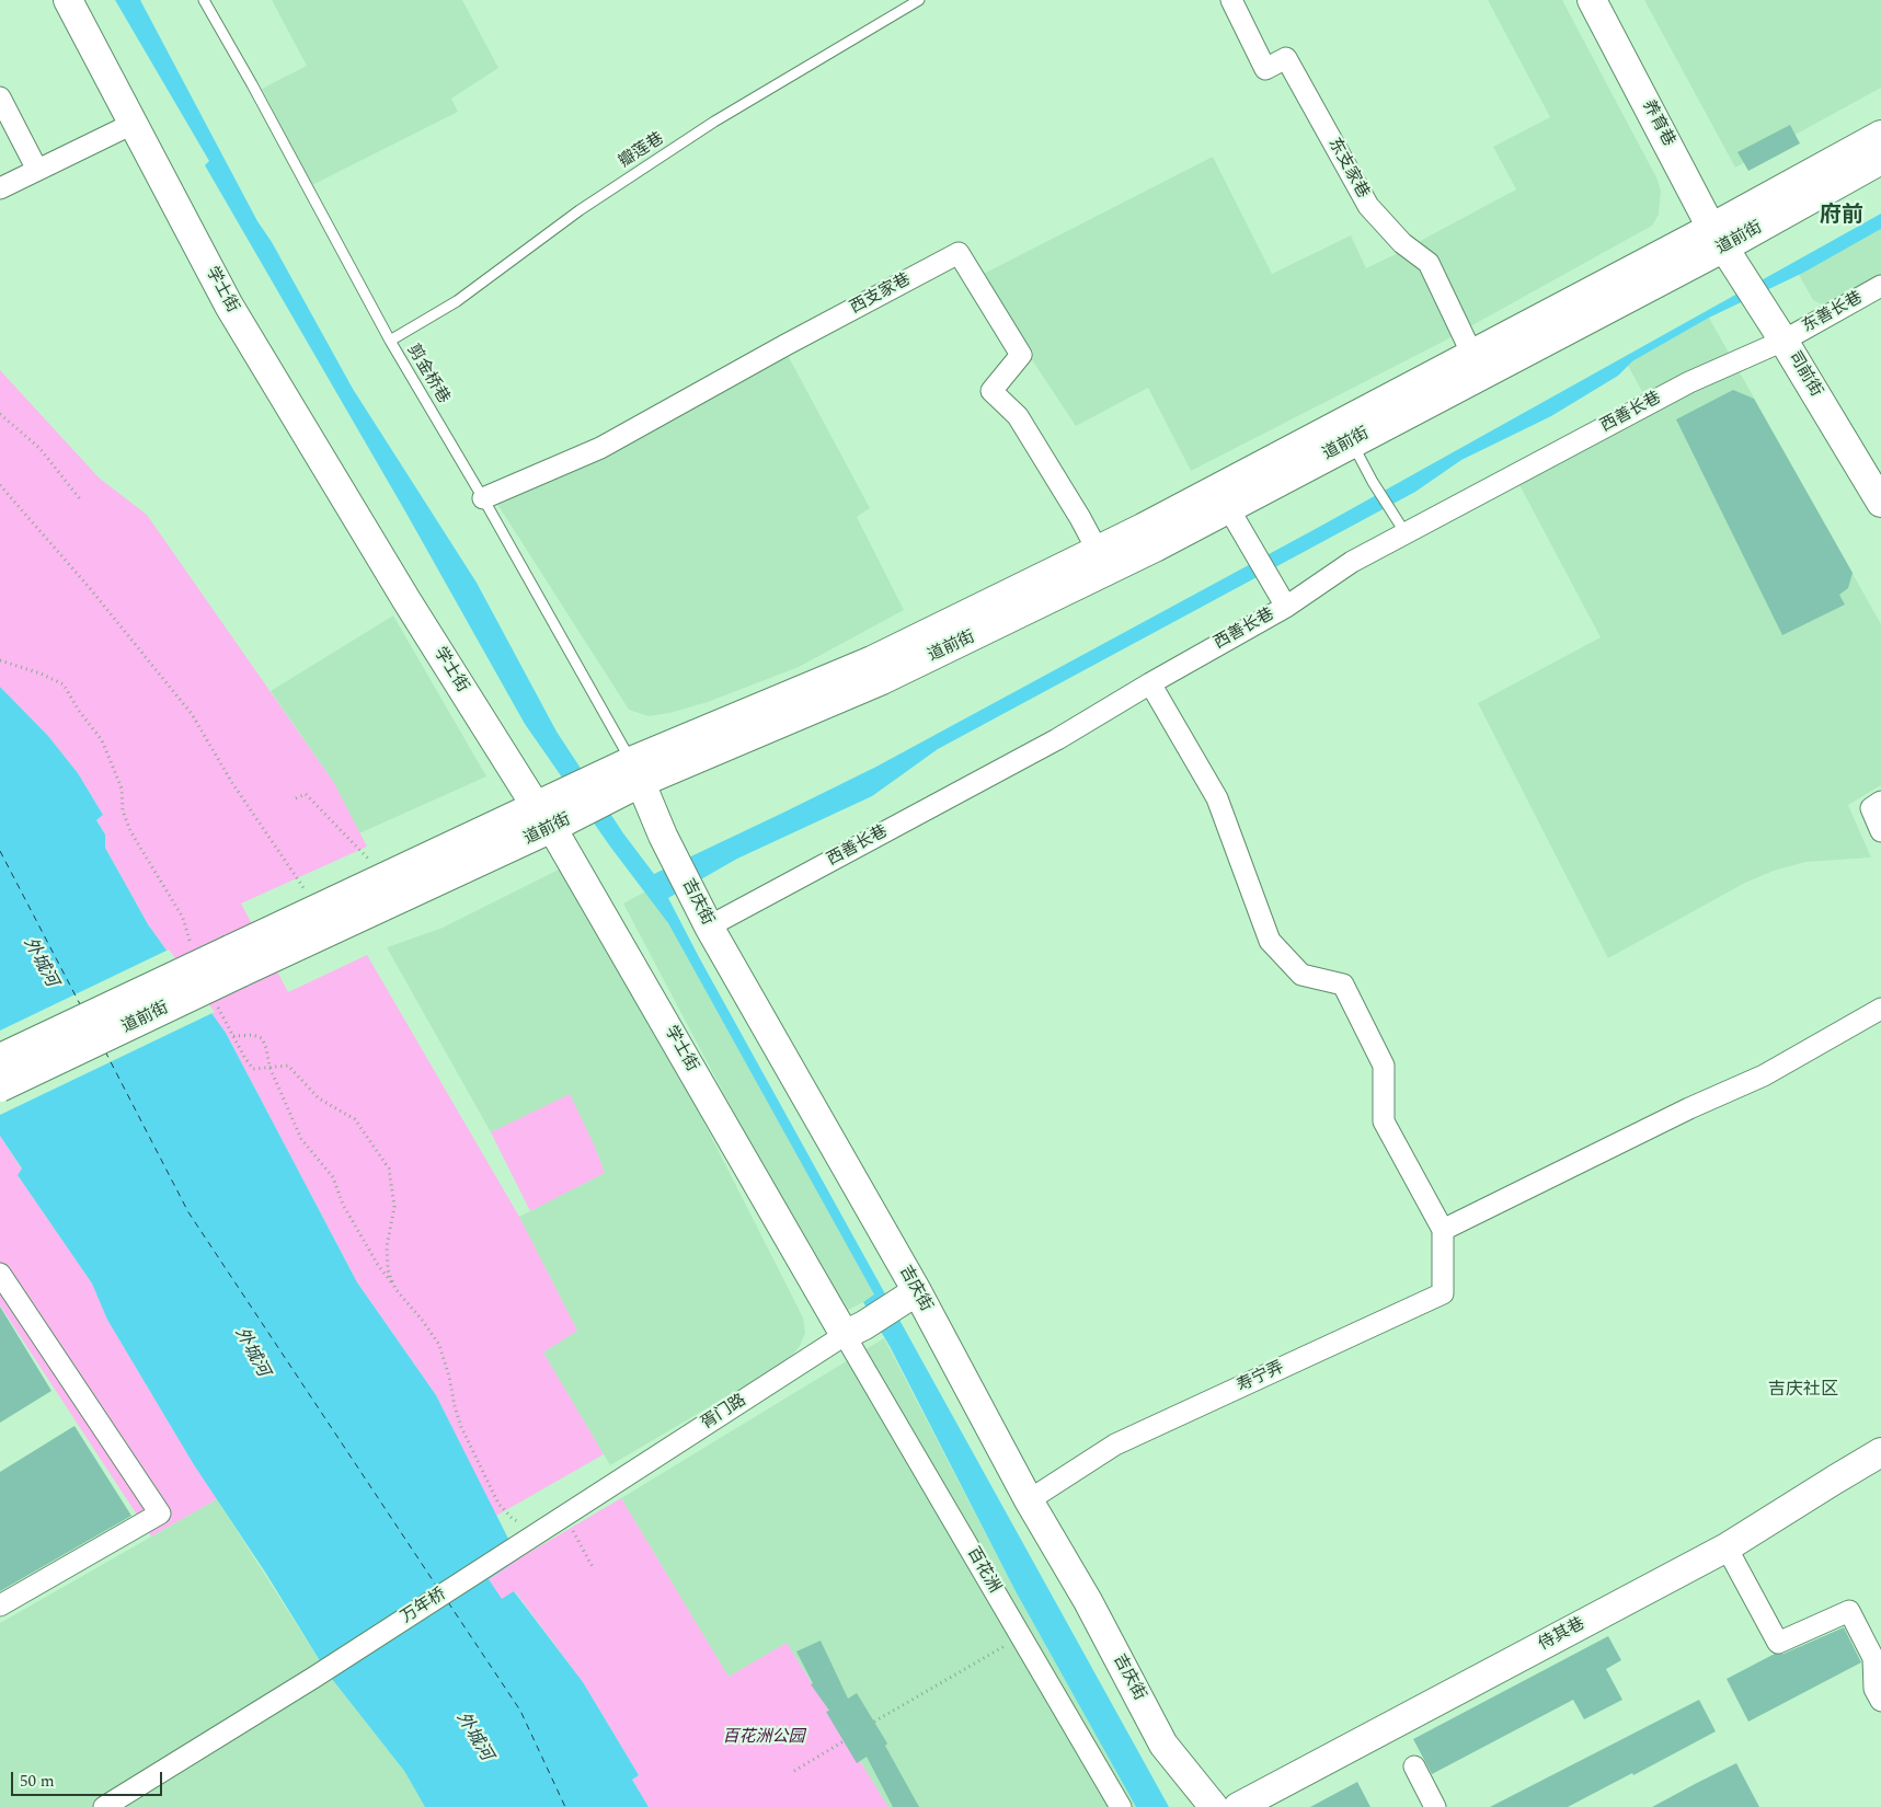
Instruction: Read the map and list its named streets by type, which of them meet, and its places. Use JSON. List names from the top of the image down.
{
  "streets": {
    "main road": [
      "养育巷",
      "道前街",
      "学士街",
      "司前街",
      "吉庆街",
      "胥门路",
      "侍其巷"
    ],
    "street": [
      "东支家巷",
      "西支家巷",
      "东善长巷",
      "西善长巷",
      "寿宁弄",
      "百花洲",
      "万年桥"
    ],
    "lane": ["瓣莲巷", "剪金桥巷"]
  },
  "crossings": [
    ["养育巷", "道前街"],
    ["养育巷", "司前街"],
    ["瓣莲巷", "剪金桥巷"],
    ["东支家巷", "道前街"],
    ["道前街", "学士街"],
    ["道前街", "西支家巷"],
    ["道前街", "剪金桥巷"],
    ["道前街", "司前街"],
    ["道前街", "吉庆街"],
    ["学士街", "胥门路"],
    ["学士街", "百花洲"],
    ["西支家巷", "剪金桥巷"],
    ["东善长巷", "司前街"],
    ["东善长巷", "西善长巷"],
    ["剪金桥巷", "吉庆街"],
    ["司前街", "西善长巷"],
    ["西善长巷", "吉庆街"],
    ["吉庆街", "寿宁弄"],
    ["吉庆街", "胥门路"],
    ["胥门路", "百花洲"],
    ["胥门路", "万年桥"]
  ],
  "districts": ["府前", "吉庆社区"],
  "water": ["外城河"],
  "parks": ["百花洲公园"],
  "scale_bar": "50 m"
}
